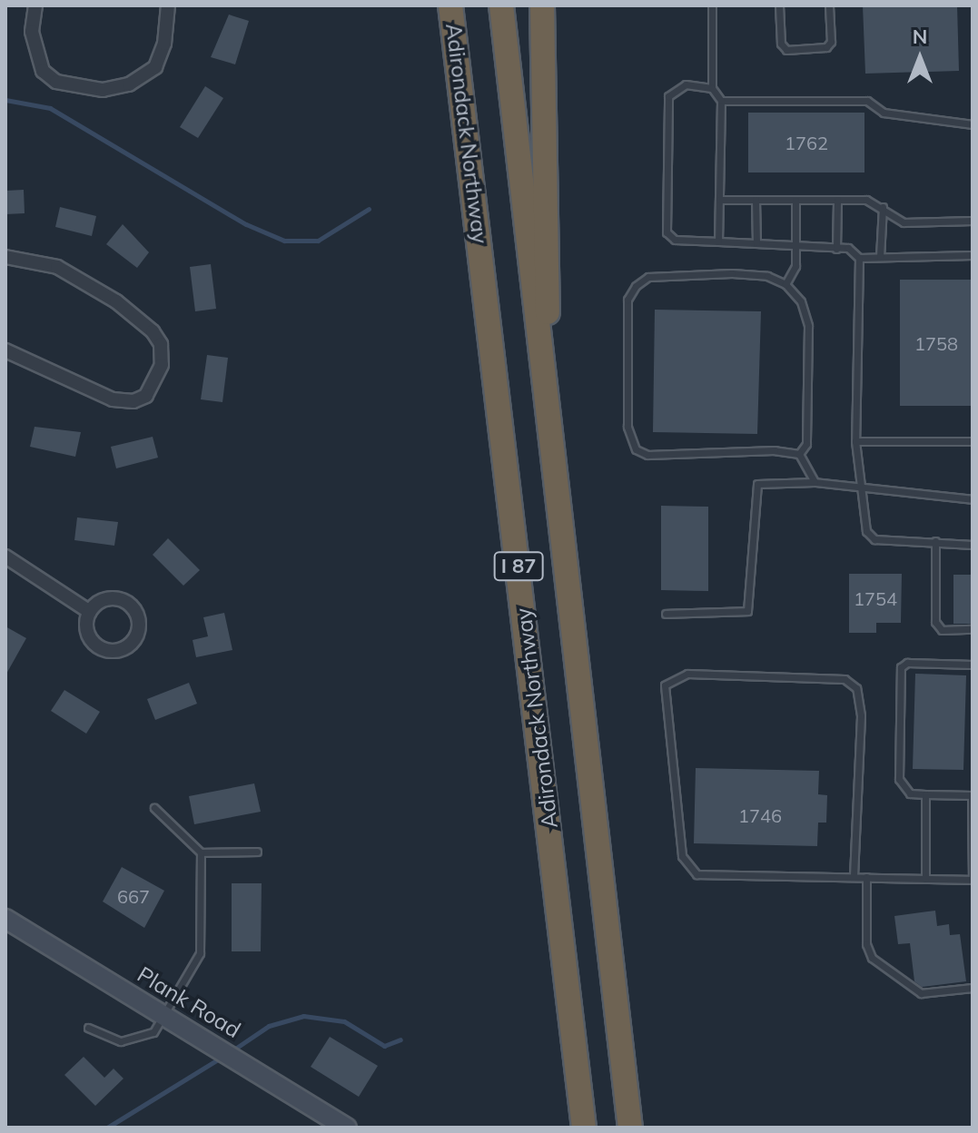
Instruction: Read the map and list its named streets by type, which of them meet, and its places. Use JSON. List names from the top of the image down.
{
  "streets": {
    "highway": ["Adirondack Northway", "I 87"],
    "street": ["Plank Road"]
  },
  "house_numbers": [
    "1762",
    "1758",
    "1754",
    "1746",
    "667"
  ],
  "north": "top"
}
